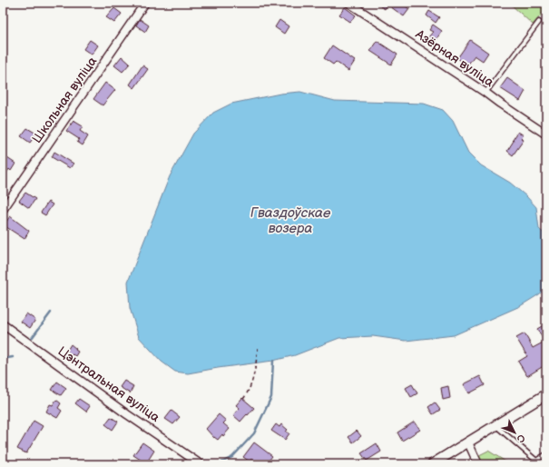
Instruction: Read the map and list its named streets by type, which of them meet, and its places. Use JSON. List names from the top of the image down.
{
  "streets": {
    "street": ["Азёрная вуліца", "Школьная вуліца", "Цэнтральная вуліца"]
  },
  "water": ["Гваздоўскае возера"],
  "north": "bottom right"
}
